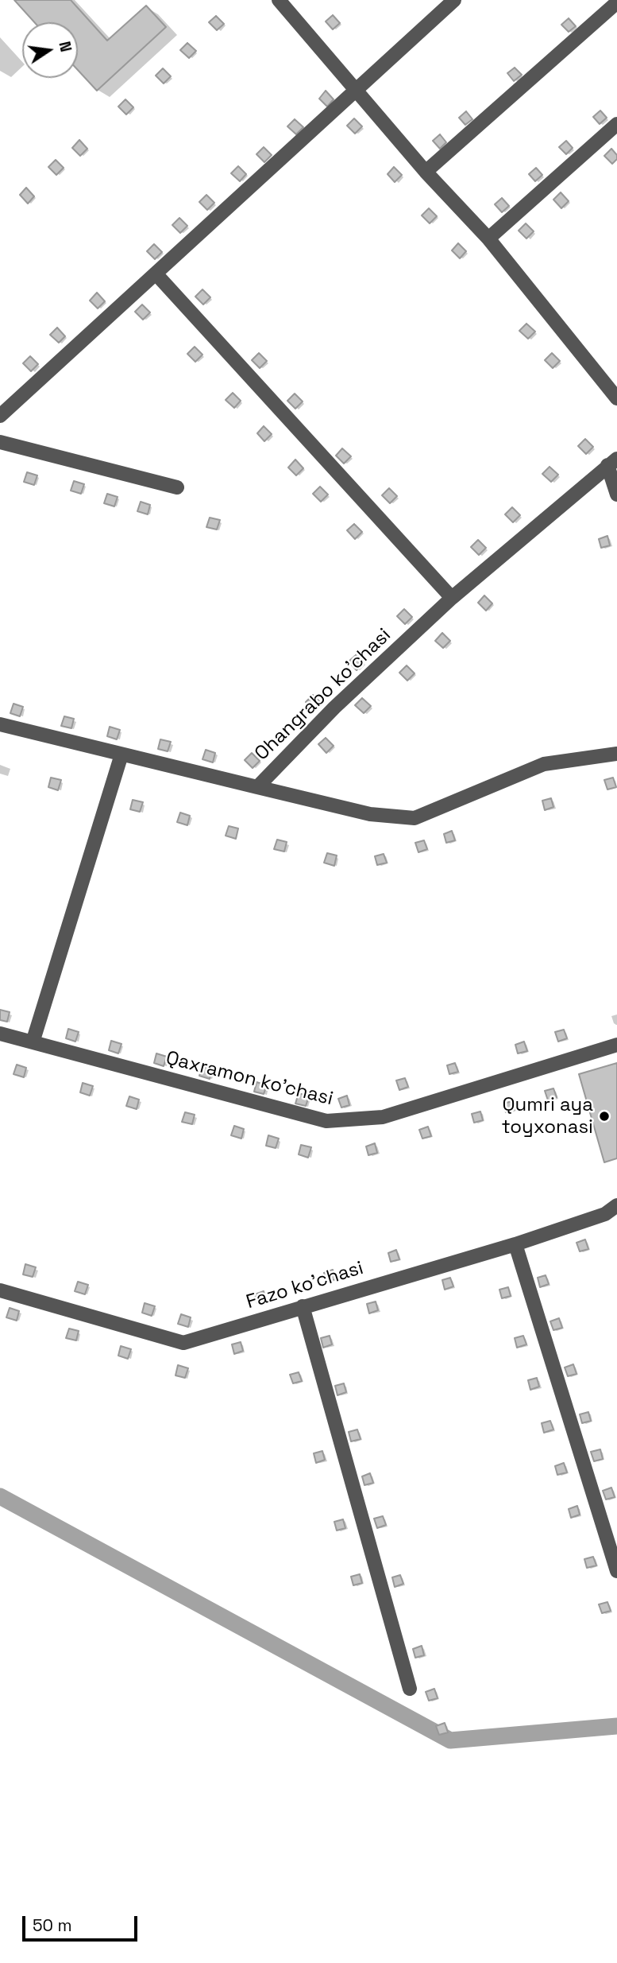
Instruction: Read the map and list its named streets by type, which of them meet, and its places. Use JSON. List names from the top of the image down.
{
  "streets": {
    "street": ["Ohangrabo ko'chasi", "Qaxramon ko'chasi", "Fazo ko'chasi"]
  },
  "places": ["Qumri aya toyxonasi"],
  "scale_bar": "50 m",
  "north": "right"
}
